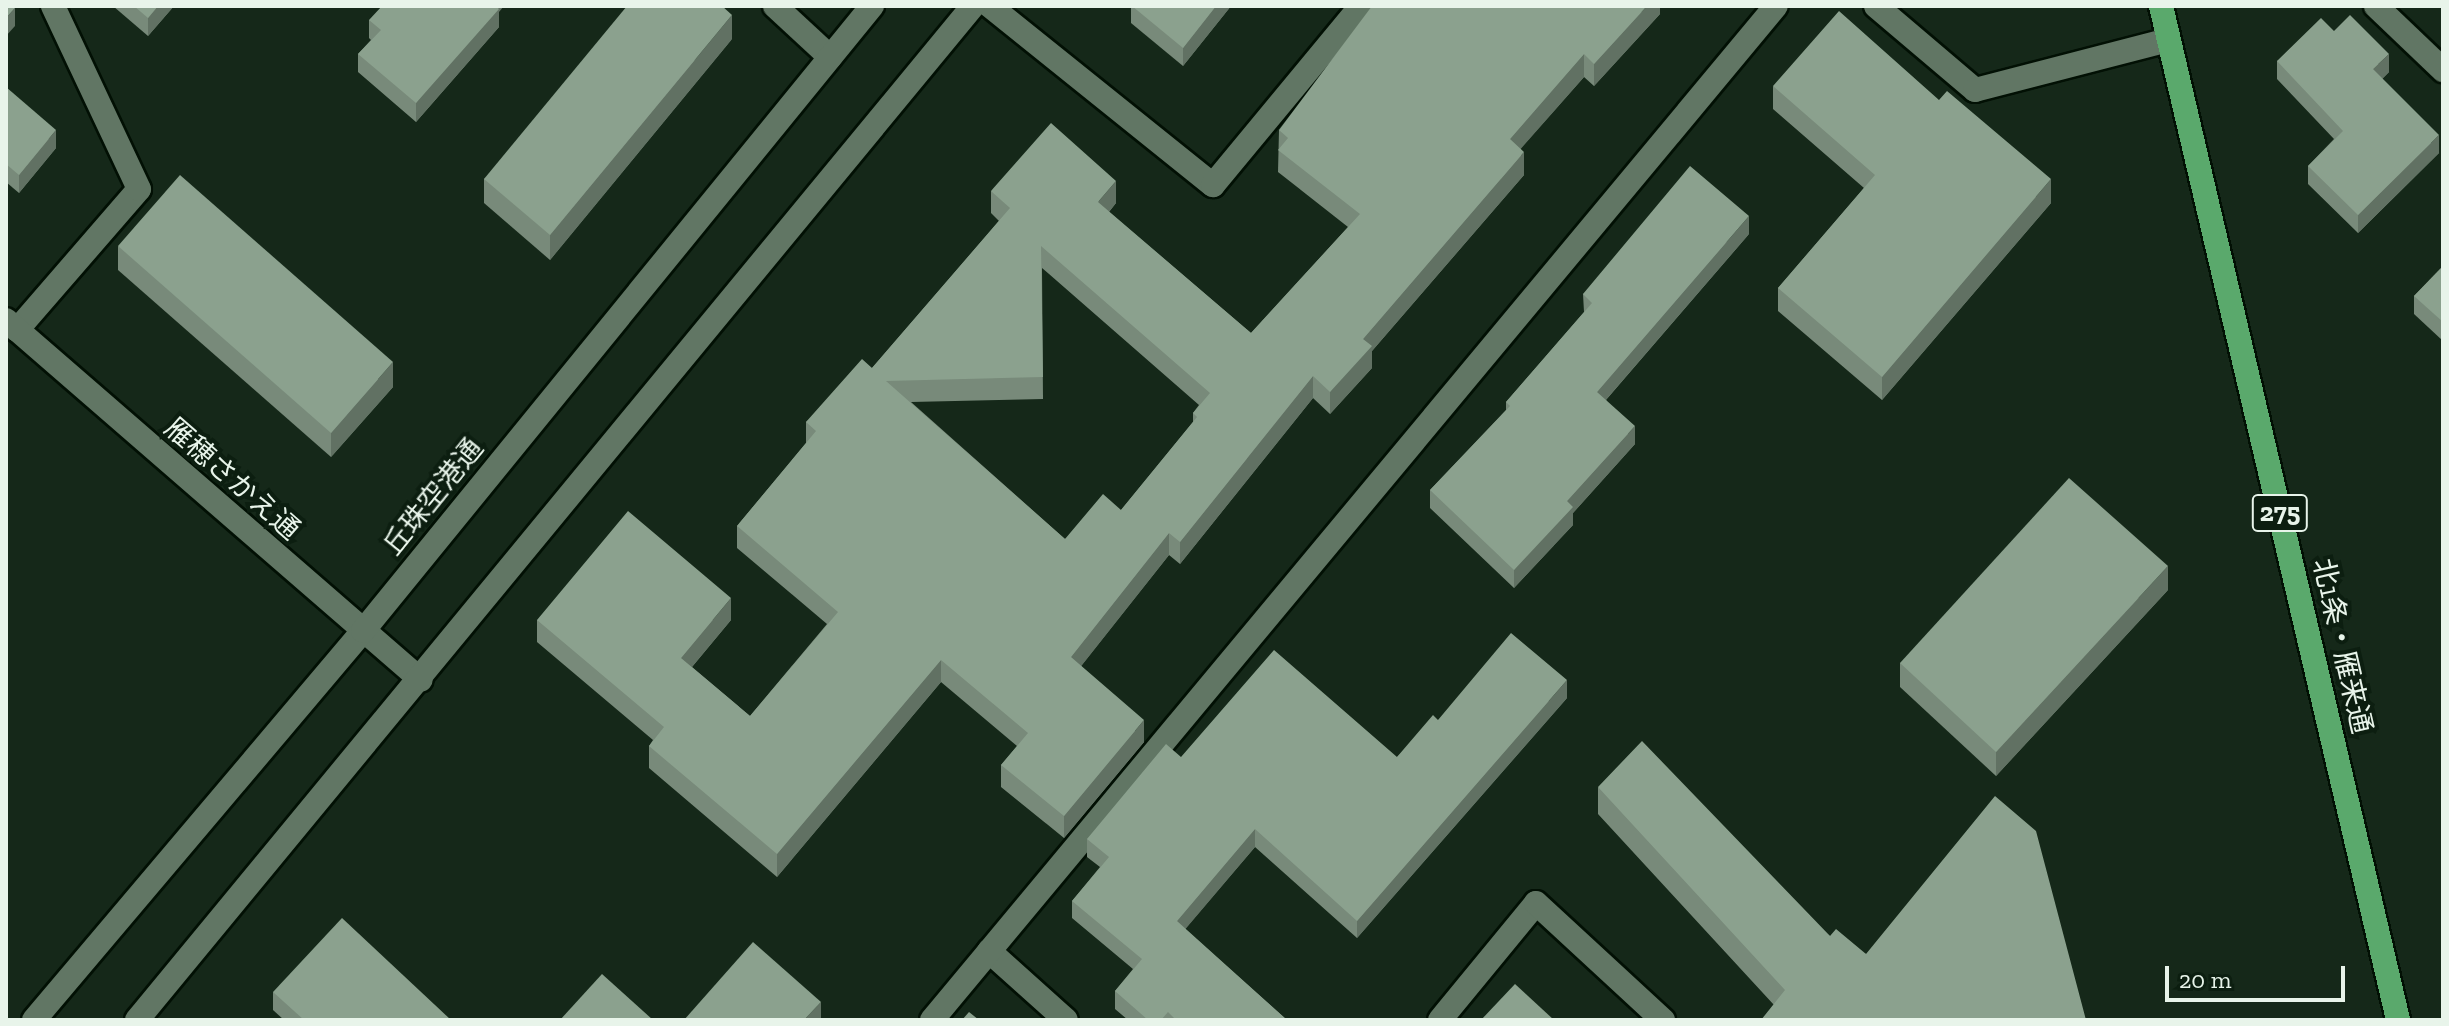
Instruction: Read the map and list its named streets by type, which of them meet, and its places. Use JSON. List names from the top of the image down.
{
  "streets": {
    "highway": ["275", "北1条・雁来通"],
    "street": ["雁穂さかえ通", "丘珠空港通"]
  },
  "crossings": [
    ["雁穂さかえ通", "丘珠空港通"]
  ],
  "scale_bar": "20 m"
}
